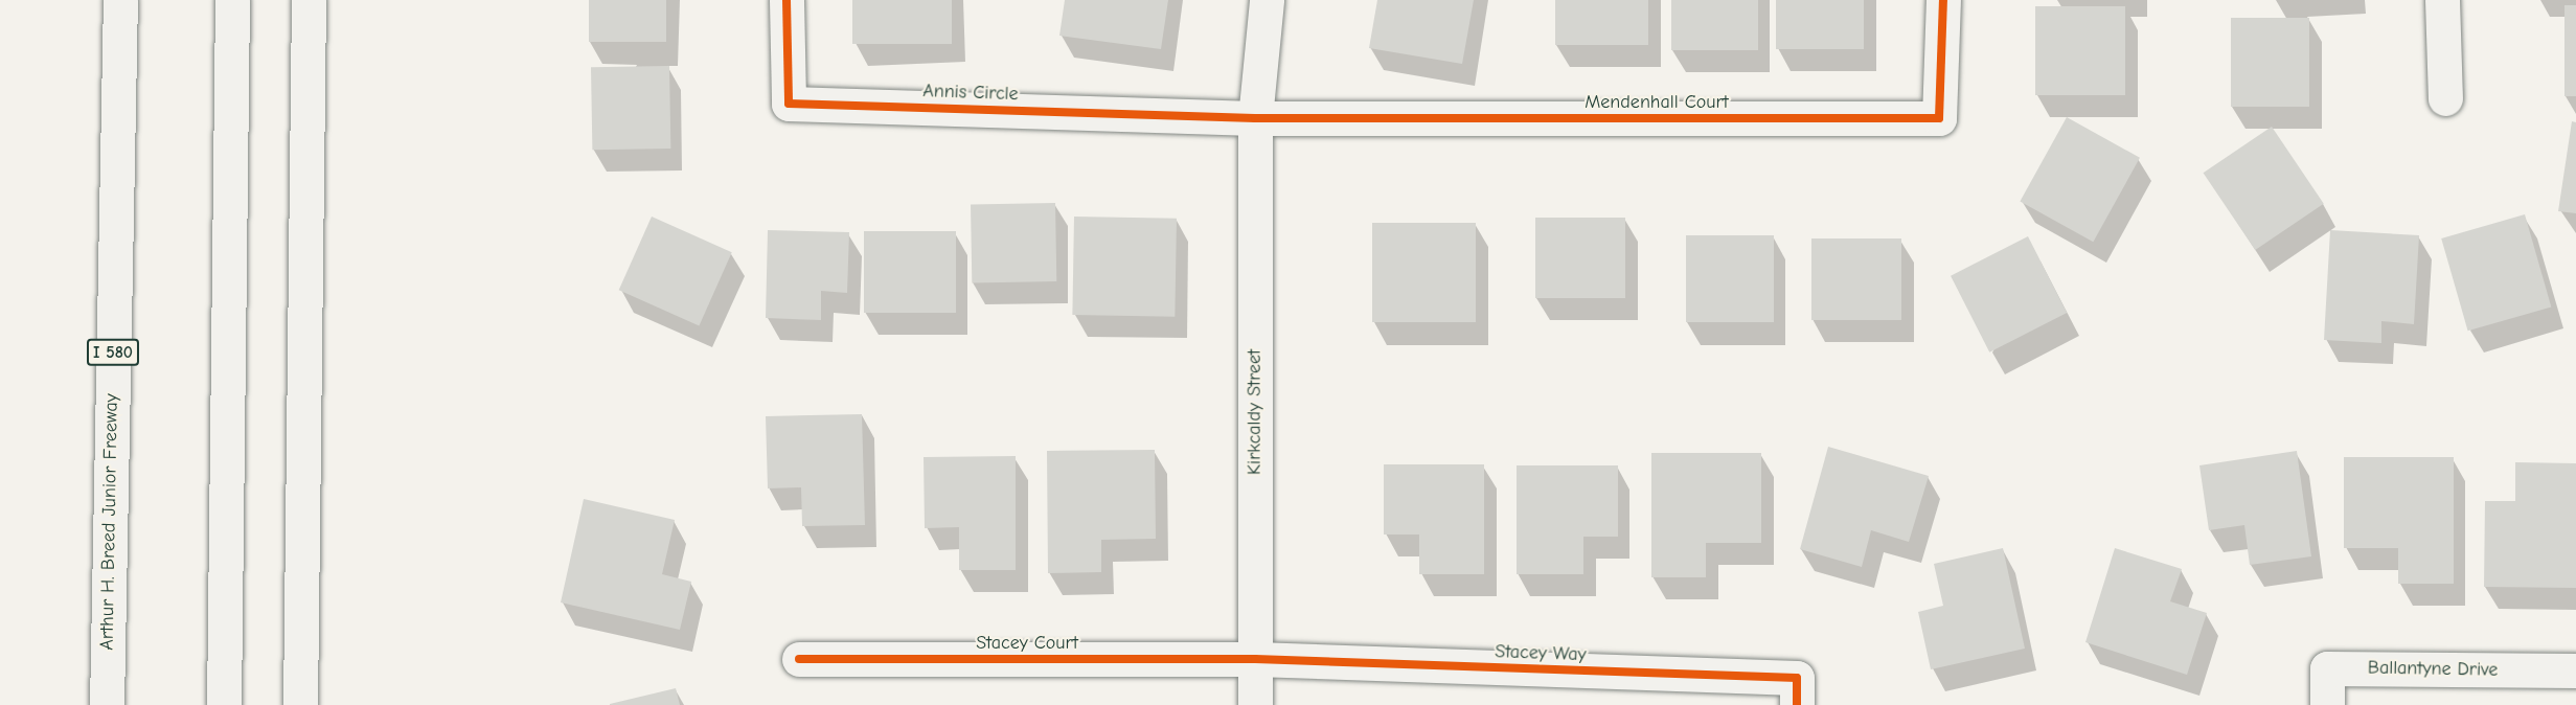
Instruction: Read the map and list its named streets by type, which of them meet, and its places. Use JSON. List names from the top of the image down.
{
  "streets": {
    "main road": [
      "Annis Circle",
      "Mendenhall Court",
      "I 580",
      "Kirkcaldy Street",
      "Arthur H. Breed Junior Freeway",
      "Stacey Court",
      "Stacey Way",
      "Ballantyne Drive"
    ]
  },
  "crossings": [
    ["Annis Circle", "Mendenhall Court"],
    ["Annis Circle", "Kirkcaldy Street"],
    ["Mendenhall Court", "Kirkcaldy Street"],
    ["Kirkcaldy Street", "Stacey Court"],
    ["Kirkcaldy Street", "Stacey Way"],
    ["Stacey Court", "Stacey Way"]
  ]
}
